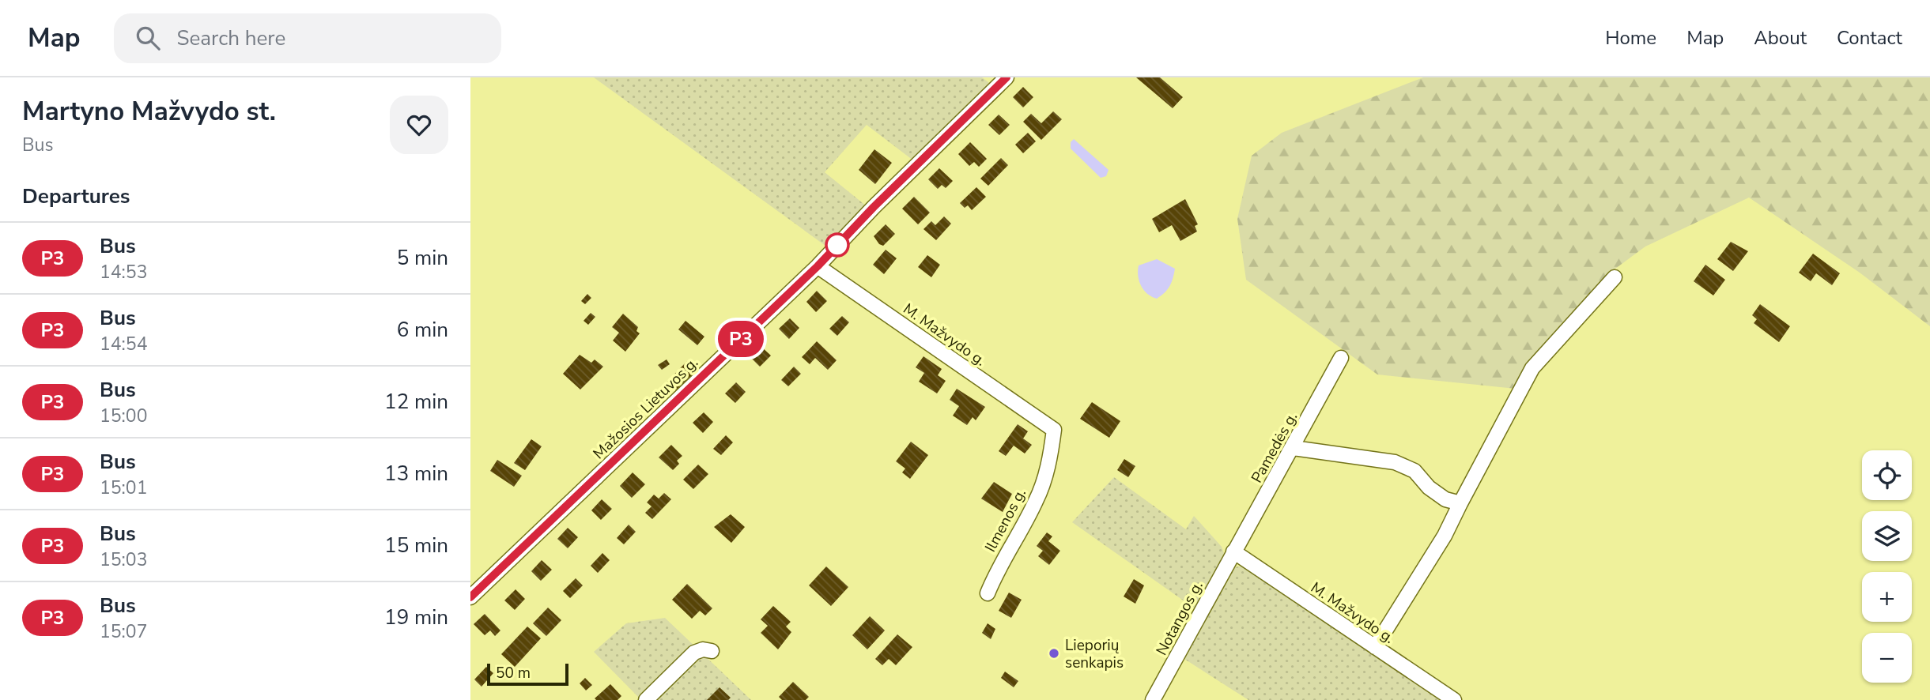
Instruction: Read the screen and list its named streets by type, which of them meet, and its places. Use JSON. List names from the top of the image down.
{
  "streets": {
    "street": [
      "M. Mažvydo g.",
      "Mažosios Lietuvos g.",
      "Pamedės g.",
      "Ilmenos g.",
      "Notangos g."
    ]
  },
  "crossings": [
    ["M. Mažvydo g.", "Mažosios Lietuvos g."],
    ["M. Mažvydo g.", "Pamedės g."],
    ["M. Mažvydo g.", "Ilmenos g."],
    ["M. Mažvydo g.", "Notangos g."],
    ["Pamedės g.", "Notangos g."]
  ],
  "places": ["Lieporių senkapis"],
  "lines": ["bus line P3"],
  "scale_bar": "50 m",
  "page": {
    "header": "Map",
    "search": "Search here",
    "nav": [
      "Home",
      "Map",
      "About",
      "Contact"
    ],
    "heading": [
      ["Martyno Mažvydo st.", "Bus"],
      "Departures"
    ],
    "on_map": "P3",
    "list": [
      {
        "mark": "P3",
        "name": "Bus",
        "note": "14:53",
        "value": "5 min"
      },
      {
        "mark": "P3",
        "name": "Bus",
        "note": "14:54",
        "value": "6 min"
      },
      {
        "mark": "P3",
        "name": "Bus",
        "note": "15:00",
        "value": "12 min"
      },
      {
        "mark": "P3",
        "name": "Bus",
        "note": "15:01",
        "value": "13 min"
      },
      {
        "mark": "P3",
        "name": "Bus",
        "note": "15:03",
        "value": "15 min"
      },
      {
        "mark": "P3",
        "name": "Bus",
        "note": "15:07",
        "value": "19 min"
      }
    ],
    "map_buttons": ["+", "−"],
    "scale": "50 m"
  }
}
